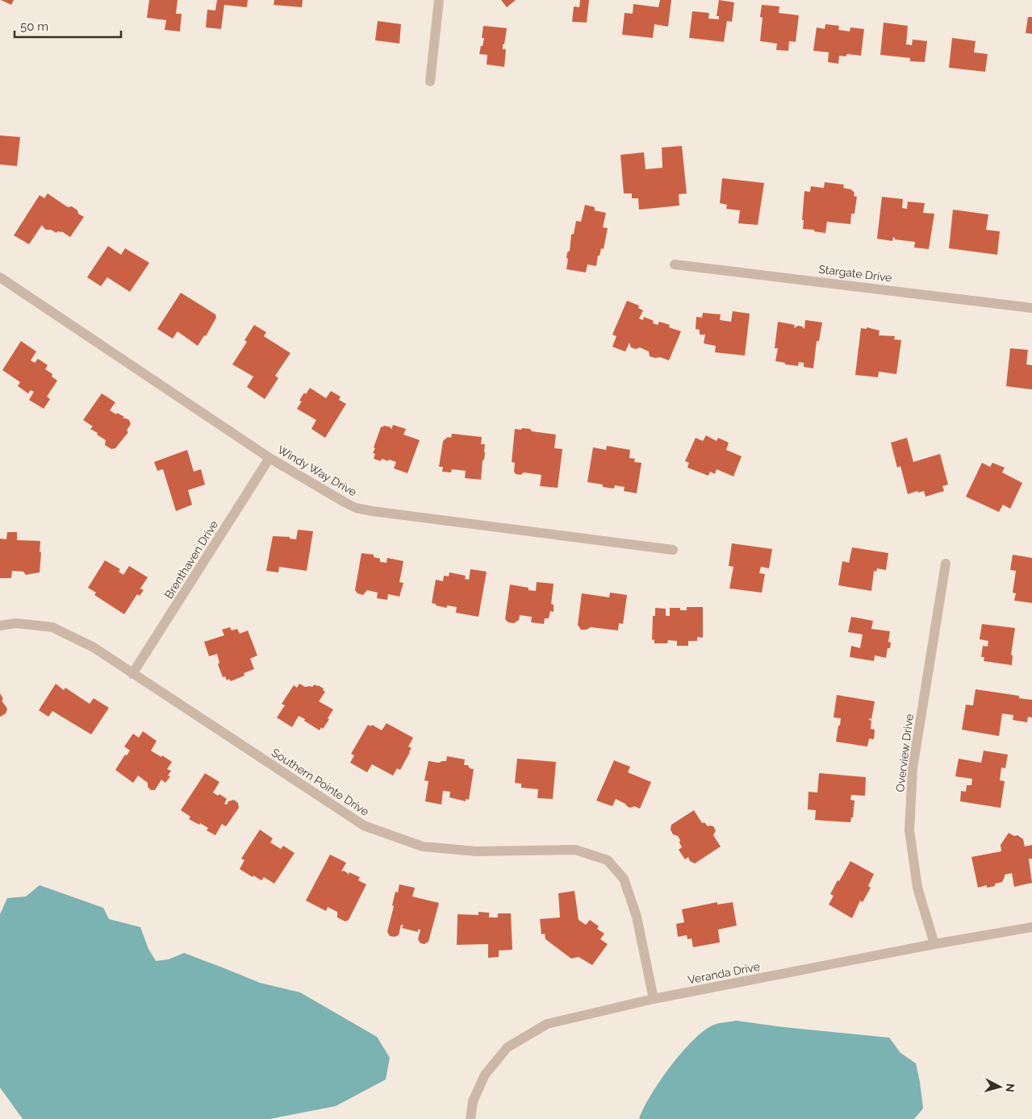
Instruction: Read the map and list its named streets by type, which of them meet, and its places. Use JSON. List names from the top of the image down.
{
  "streets": {
    "street": [
      "Stargate Drive",
      "Windy Way Drive",
      "Brenthaven Drive",
      "Overview Drive",
      "Southern Pointe Drive",
      "Veranda Drive"
    ]
  },
  "crossings": [
    ["Windy Way Drive", "Brenthaven Drive"],
    ["Brenthaven Drive", "Southern Pointe Drive"],
    ["Overview Drive", "Veranda Drive"],
    ["Southern Pointe Drive", "Veranda Drive"]
  ],
  "scale_bar": "50 m",
  "north": "right"
}
